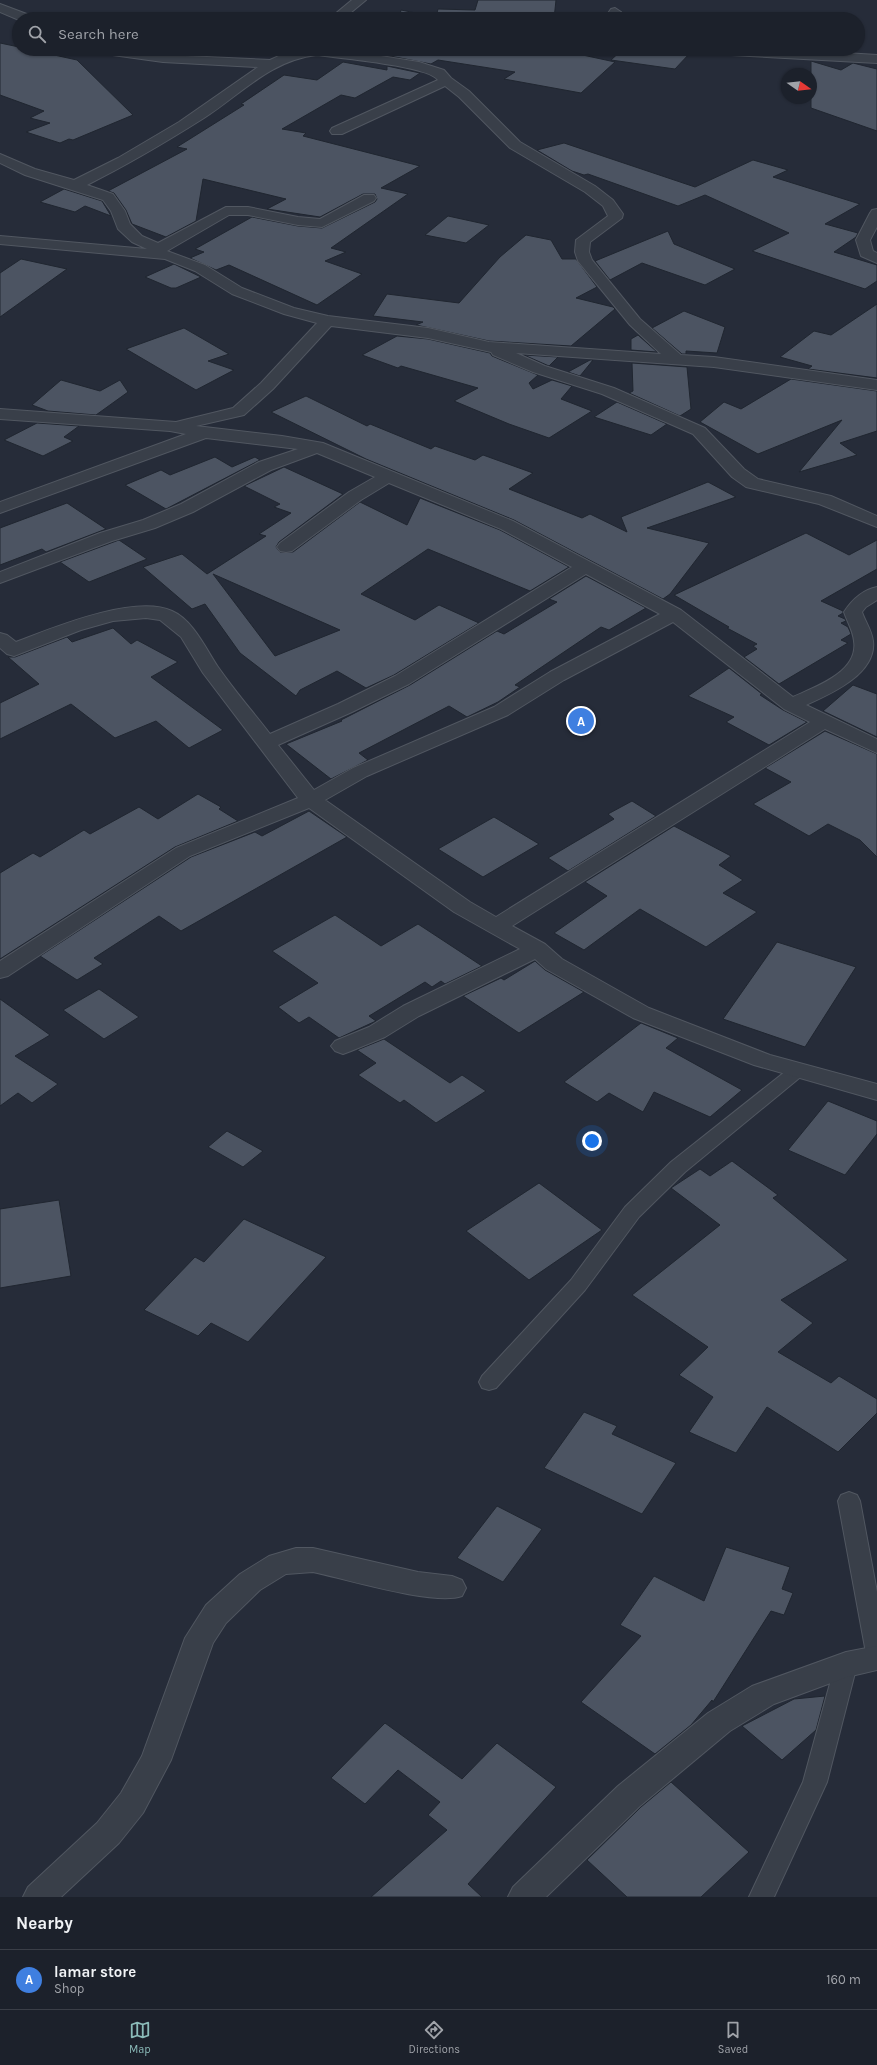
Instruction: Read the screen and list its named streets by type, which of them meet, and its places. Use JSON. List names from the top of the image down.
{
  "north": "right",
  "page": {
    "search": "Search here",
    "pins": "A",
    "heading": "Nearby",
    "list": [
      {
        "mark": "A",
        "name": "lamar store",
        "note": "Shop",
        "value": "160 m"
      }
    ],
    "nav": ["Map", "Directions", "Saved"]
  }
}
